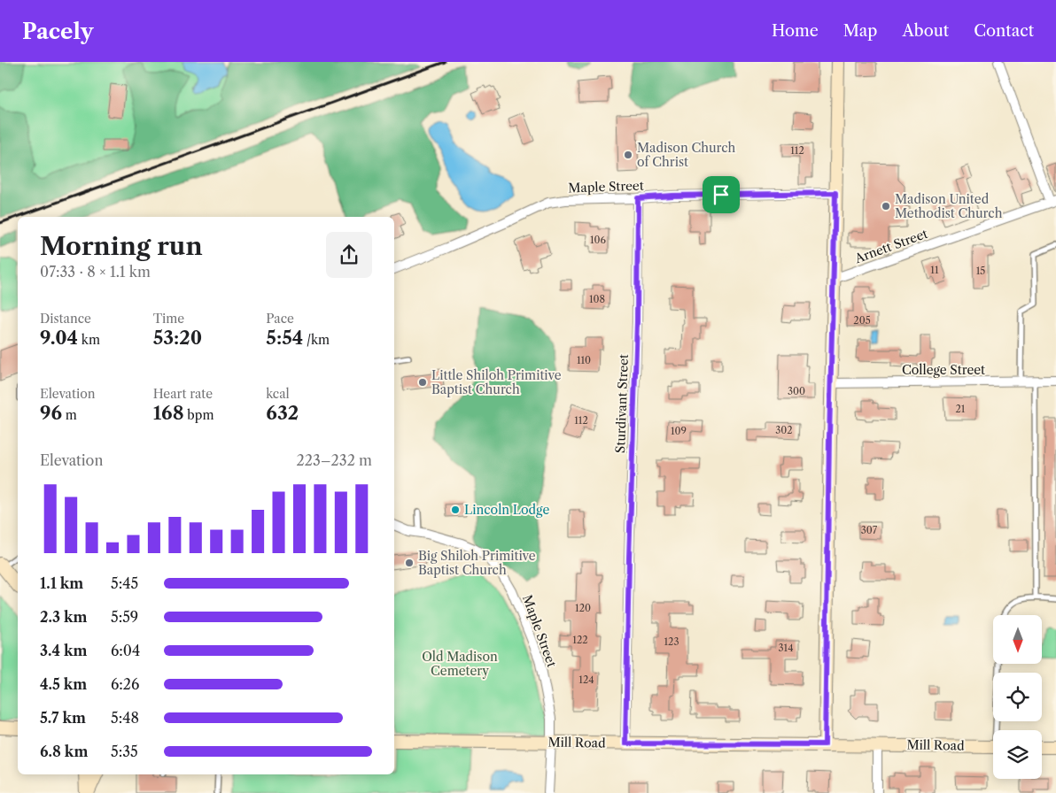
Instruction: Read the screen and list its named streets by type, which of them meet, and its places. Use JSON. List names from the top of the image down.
{
  "streets": {
    "street": [
      "Maple Street",
      "Arnett Street",
      "College Street",
      "Sturdivant Street",
      "Mill Road"
    ]
  },
  "crossings": [
    ["Maple Street", "Sturdivant Street"],
    ["Maple Street", "Mill Road"],
    ["Sturdivant Street", "Mill Road"]
  ],
  "parks": ["Old Madison Cemetery"],
  "places": [
    "Madison Church of Christ",
    "Madison United Methodist Church",
    "Little Shiloh Primitive Baptist Church",
    "Lincoln Lodge",
    "Big Shiloh Primitive Baptist Church"
  ],
  "house_numbers": [
    "112",
    "106",
    "11",
    "15",
    "108",
    "205",
    "110",
    "300",
    "21",
    "112",
    "302",
    "109",
    "307",
    "120",
    "122",
    "123",
    "314",
    "124"
  ],
  "north": "bottom",
  "page": {
    "header": "Pacely",
    "nav": [
      "Home",
      "Map",
      "About",
      "Contact"
    ],
    "heading": ["Morning run", "07:33 · 8 × 1.1 km"],
    "stats": [
      ["Distance", "9.04 km"],
      ["Time", "53:20"],
      ["Pace", "5:54 /km"],
      ["Elevation", "96 m"],
      ["Heart rate", "168 bpm"],
      ["kcal", "632"]
    ],
    "chart": ["Elevation", "223–232 m"],
    "list": [
      {
        "name": "1.1 km",
        "note": "5:45"
      },
      {
        "name": "2.3 km",
        "note": "5:59"
      },
      {
        "name": "3.4 km",
        "note": "6:04"
      },
      {
        "name": "4.5 km",
        "note": "6:26"
      },
      {
        "name": "5.7 km",
        "note": "5:48"
      },
      {
        "name": "6.8 km",
        "note": "5:35"
      }
    ]
  }
}
